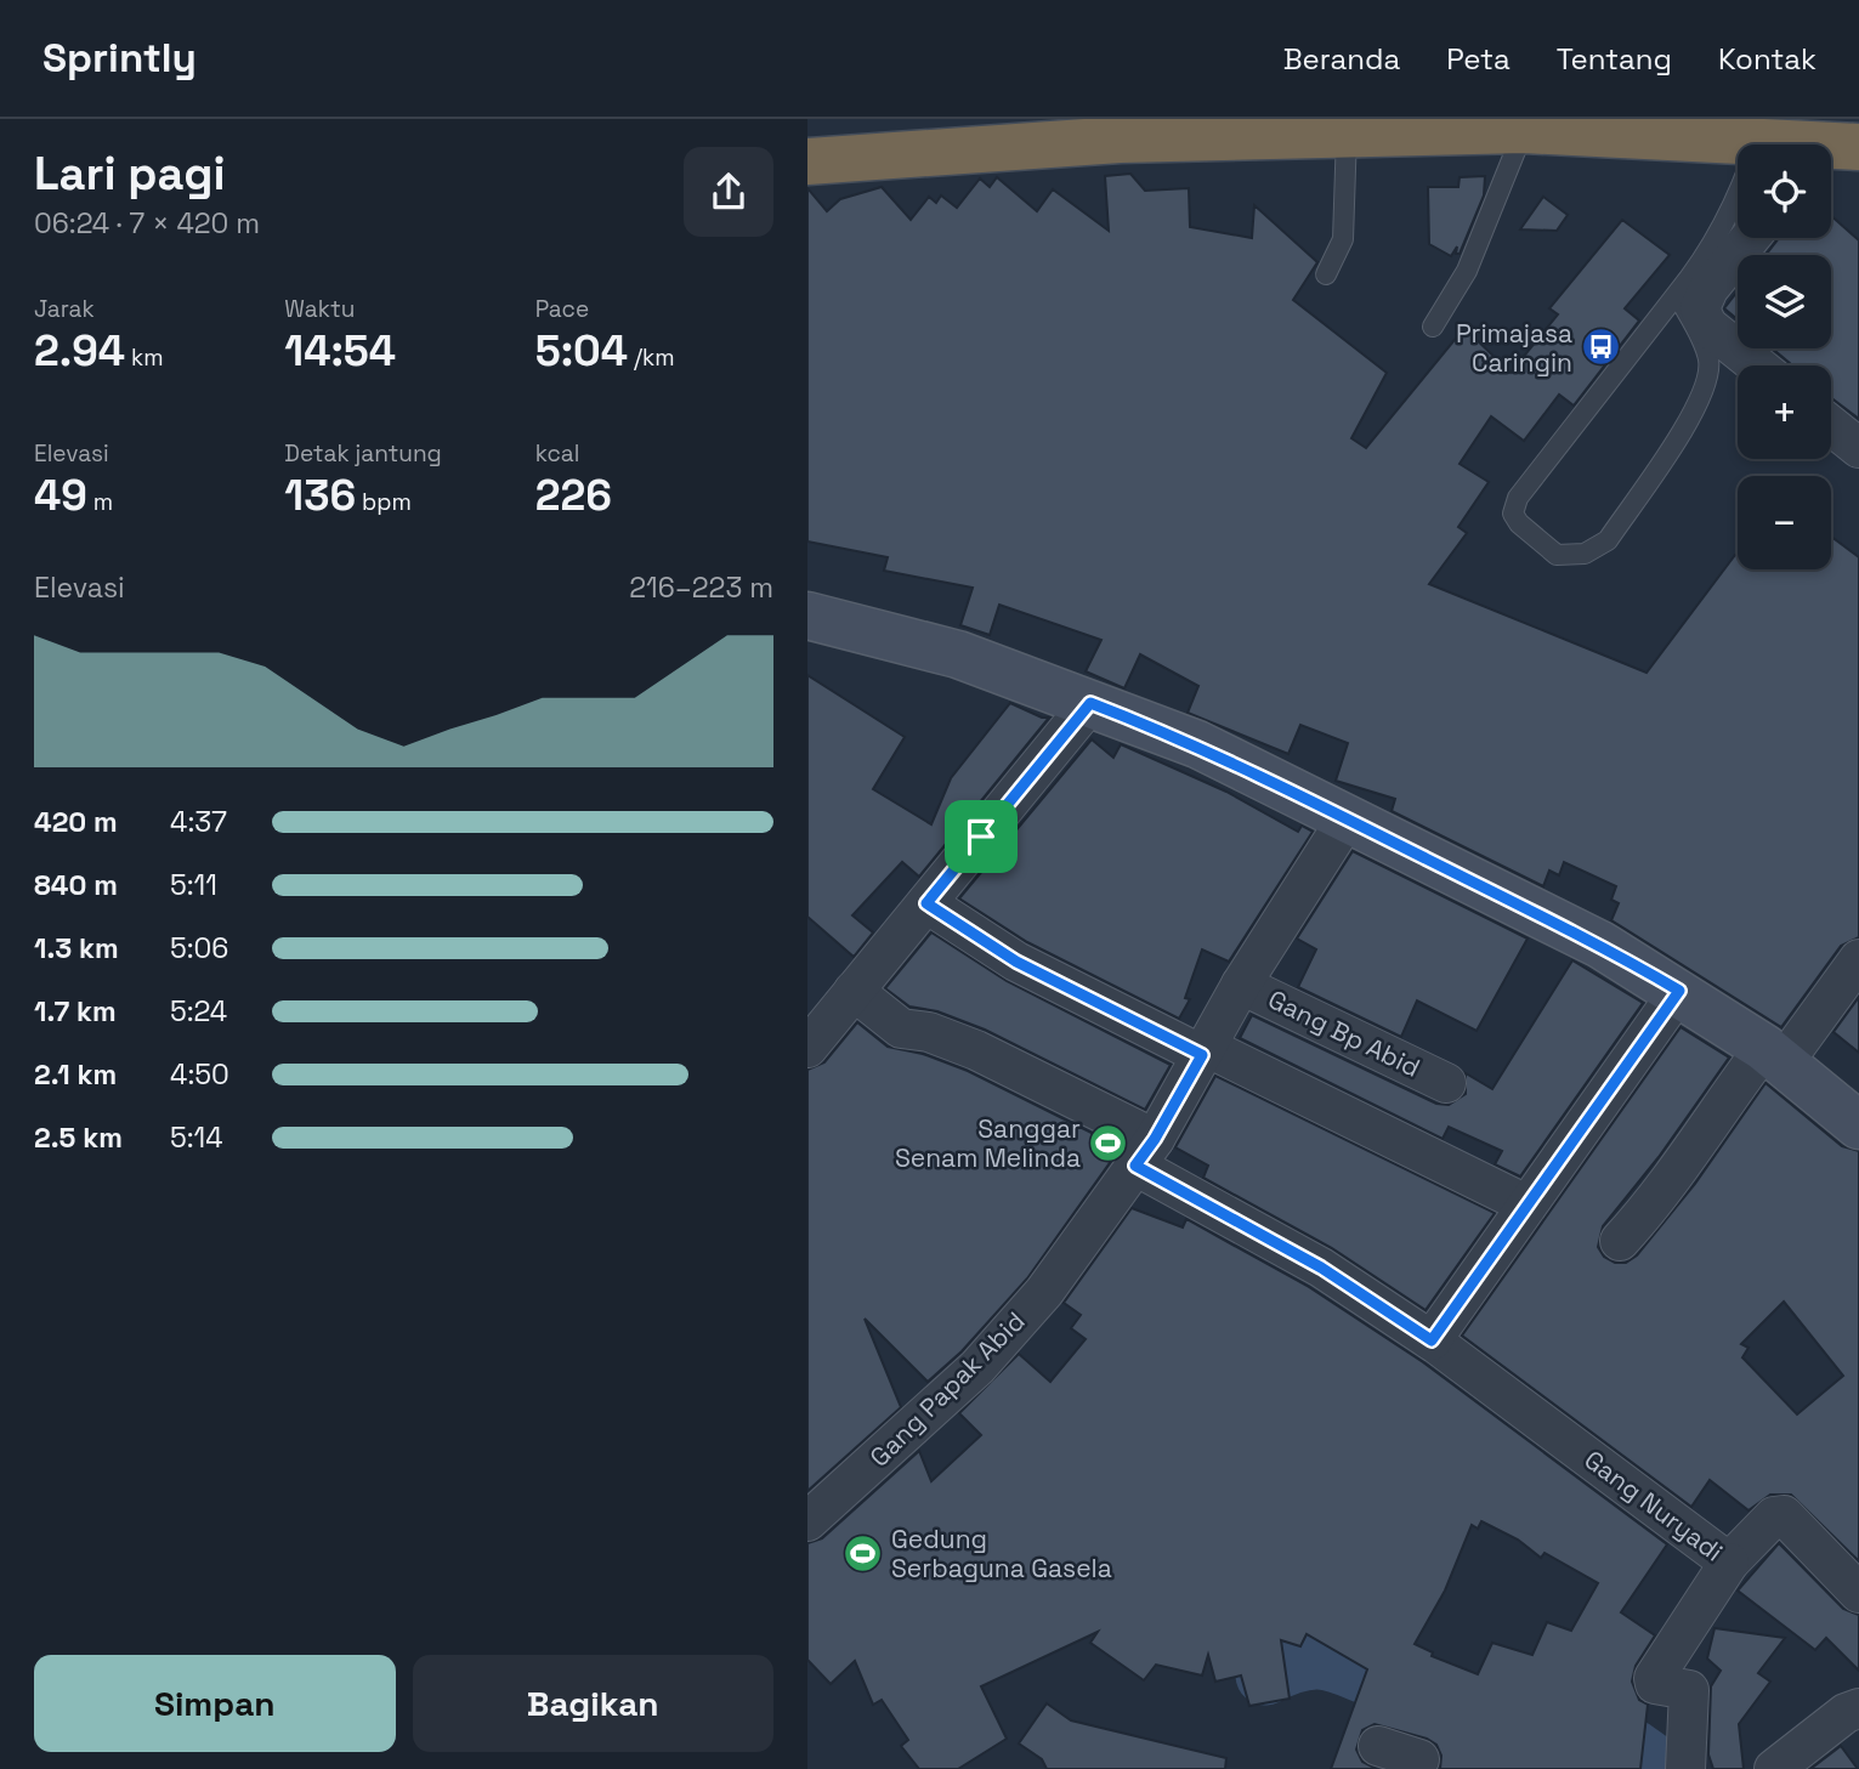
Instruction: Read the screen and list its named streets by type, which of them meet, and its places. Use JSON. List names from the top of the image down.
{
  "streets": {
    "street": ["Gang Bp Abid", "Gang Papak Abid", "Gang Nuryadi"]
  },
  "crossings": [
    ["Gang Bp Abid", "Gang Papak Abid"],
    ["Gang Papak Abid", "Gang Nuryadi"]
  ],
  "places": {
    "bus stop": ["Primajasa Caringin"],
    "sports": ["Sanggar Senam Melinda", "Gedung Serbaguna Gasela"]
  },
  "page": {
    "header": "Sprintly",
    "nav": [
      "Beranda",
      "Peta",
      "Tentang",
      "Kontak"
    ],
    "heading": ["Lari pagi", "06:24 · 7 × 420 m"],
    "map_buttons": ["+", "−"],
    "stats": [
      ["Jarak", "2.94 km"],
      ["Waktu", "14:54"],
      ["Pace", "5:04 /km"],
      ["Elevasi", "49 m"],
      ["Detak jantung", "136 bpm"],
      ["kcal", "226"]
    ],
    "chart": ["Elevasi", "216–223 m"],
    "list": [
      {
        "name": "420 m",
        "note": "4:37"
      },
      {
        "name": "840 m",
        "note": "5:11"
      },
      {
        "name": "1.3 km",
        "note": "5:06"
      },
      {
        "name": "1.7 km",
        "note": "5:24"
      },
      {
        "name": "2.1 km",
        "note": "4:50"
      },
      {
        "name": "2.5 km",
        "note": "5:14"
      }
    ],
    "buttons": ["Simpan", "Bagikan"]
  }
}
